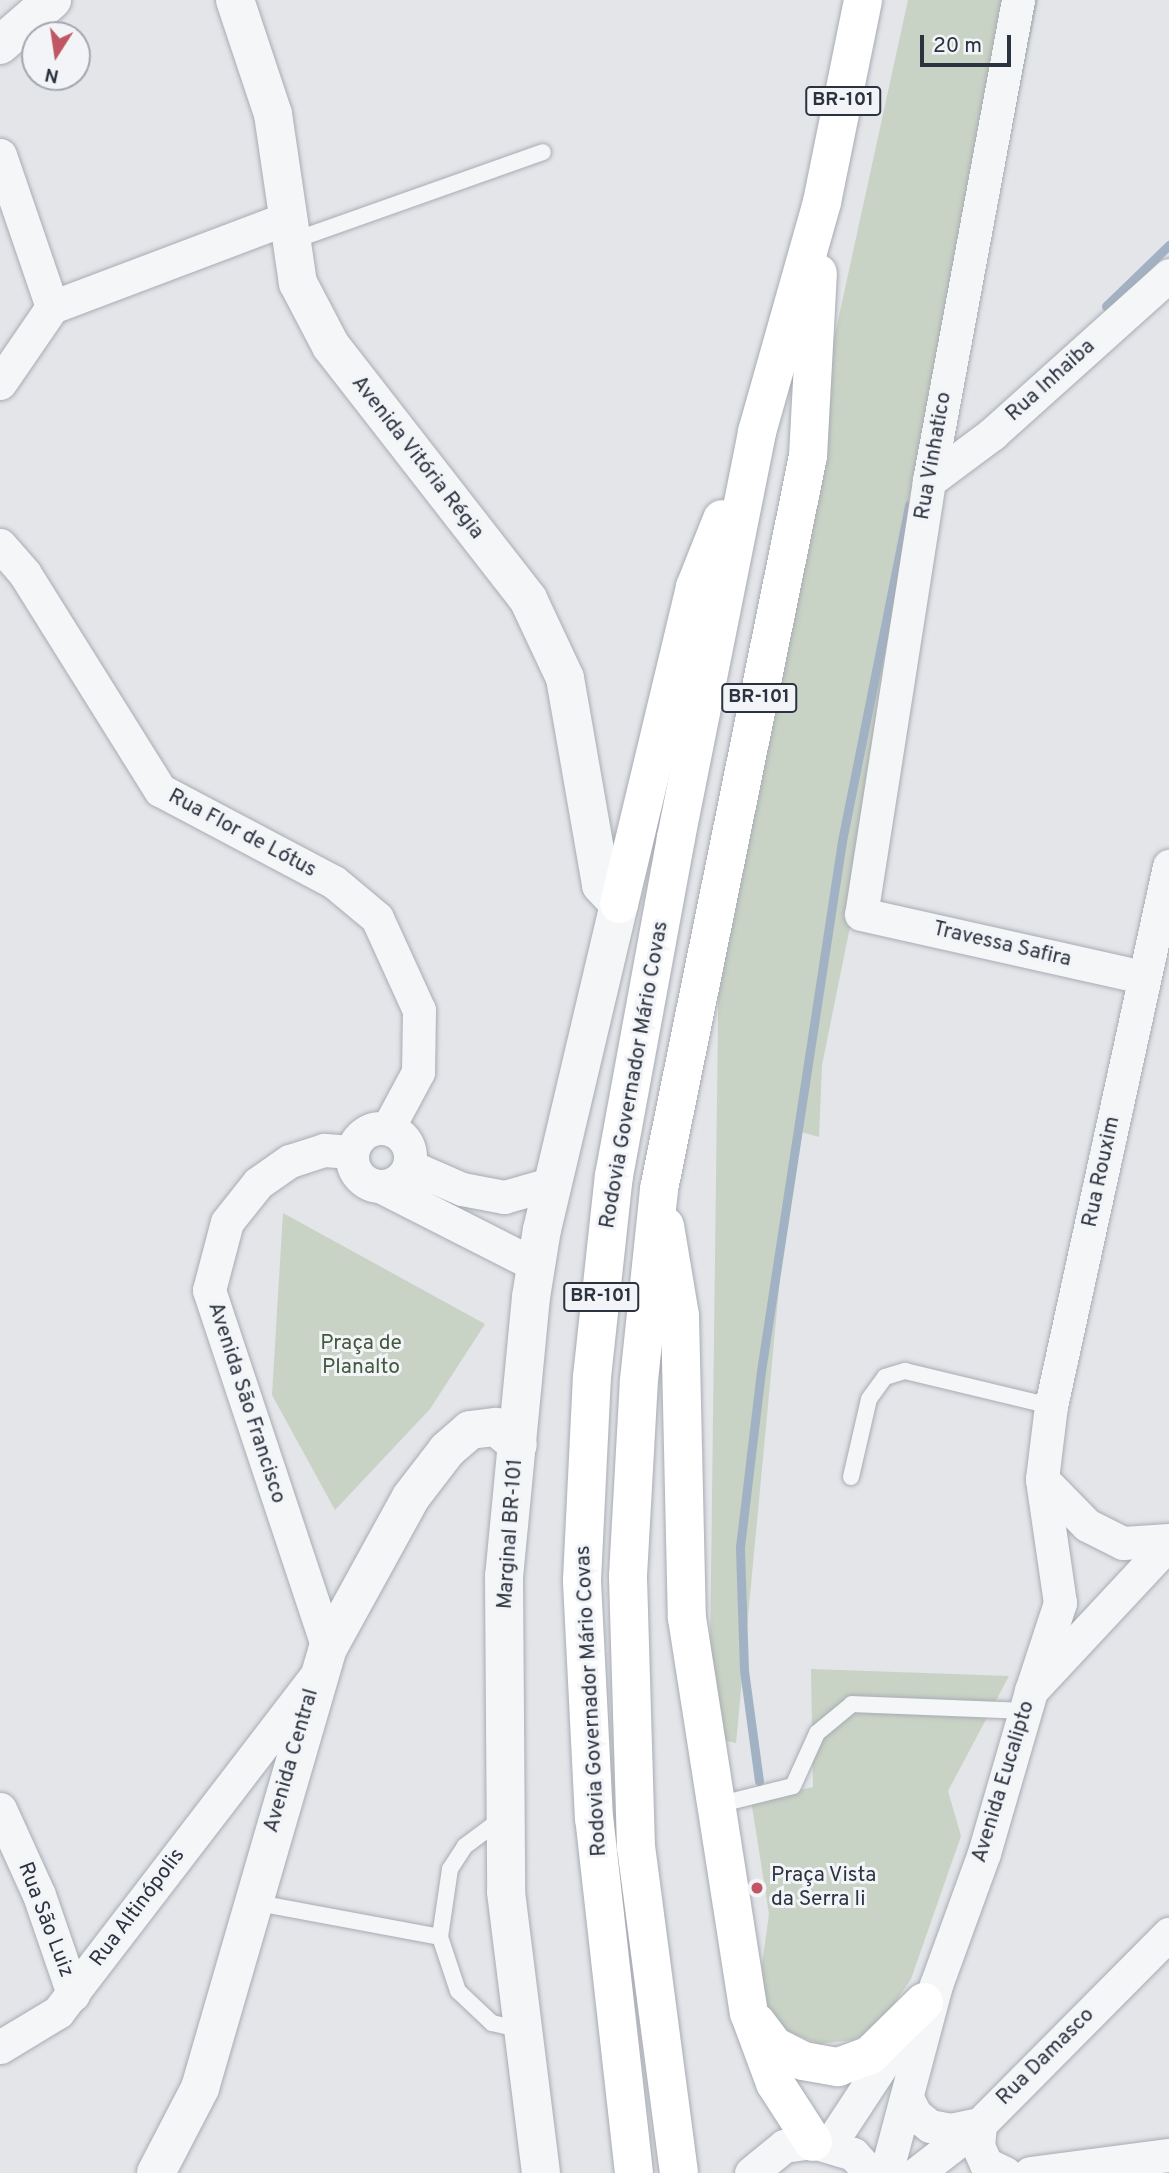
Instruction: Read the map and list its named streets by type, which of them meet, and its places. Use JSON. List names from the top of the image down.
{
  "streets": {
    "main road": ["BR-101", "Rodovia Governador Mário Covas"],
    "street": [
      "Rua Inhaiba",
      "Rua Vinhatico",
      "Avenida Vitória Régia",
      "Rua Flor de Lótus",
      "Travessa Safira",
      "Rua Rouxim",
      "Avenida São Francisco",
      "Marginal BR-101",
      "Avenida Central",
      "Avenida Eucalipto",
      "Rua Altinópolis",
      "Rua São Luiz",
      "Rua Damasco"
    ]
  },
  "crossings": [
    ["Rua Inhaiba", "Rua Vinhatico"],
    ["Rua Vinhatico", "Travessa Safira"],
    ["Avenida Vitória Régia", "Marginal BR-101"],
    ["Rua Flor de Lótus", "Avenida São Francisco"],
    ["Travessa Safira", "Rua Rouxim"],
    ["Rua Rouxim", "Avenida Eucalipto"],
    ["Avenida São Francisco", "Avenida Central"],
    ["Avenida São Francisco", "Rua Altinópolis"],
    ["Marginal BR-101", "Avenida Central"],
    ["Avenida Central", "Rua Altinópolis"],
    ["Rua Altinópolis", "Rua São Luiz"]
  ],
  "parks": ["Praça de Planalto"],
  "places": ["Praça Vista da Serra Ii"],
  "scale_bar": "20 m",
  "north": "bottom"
}
